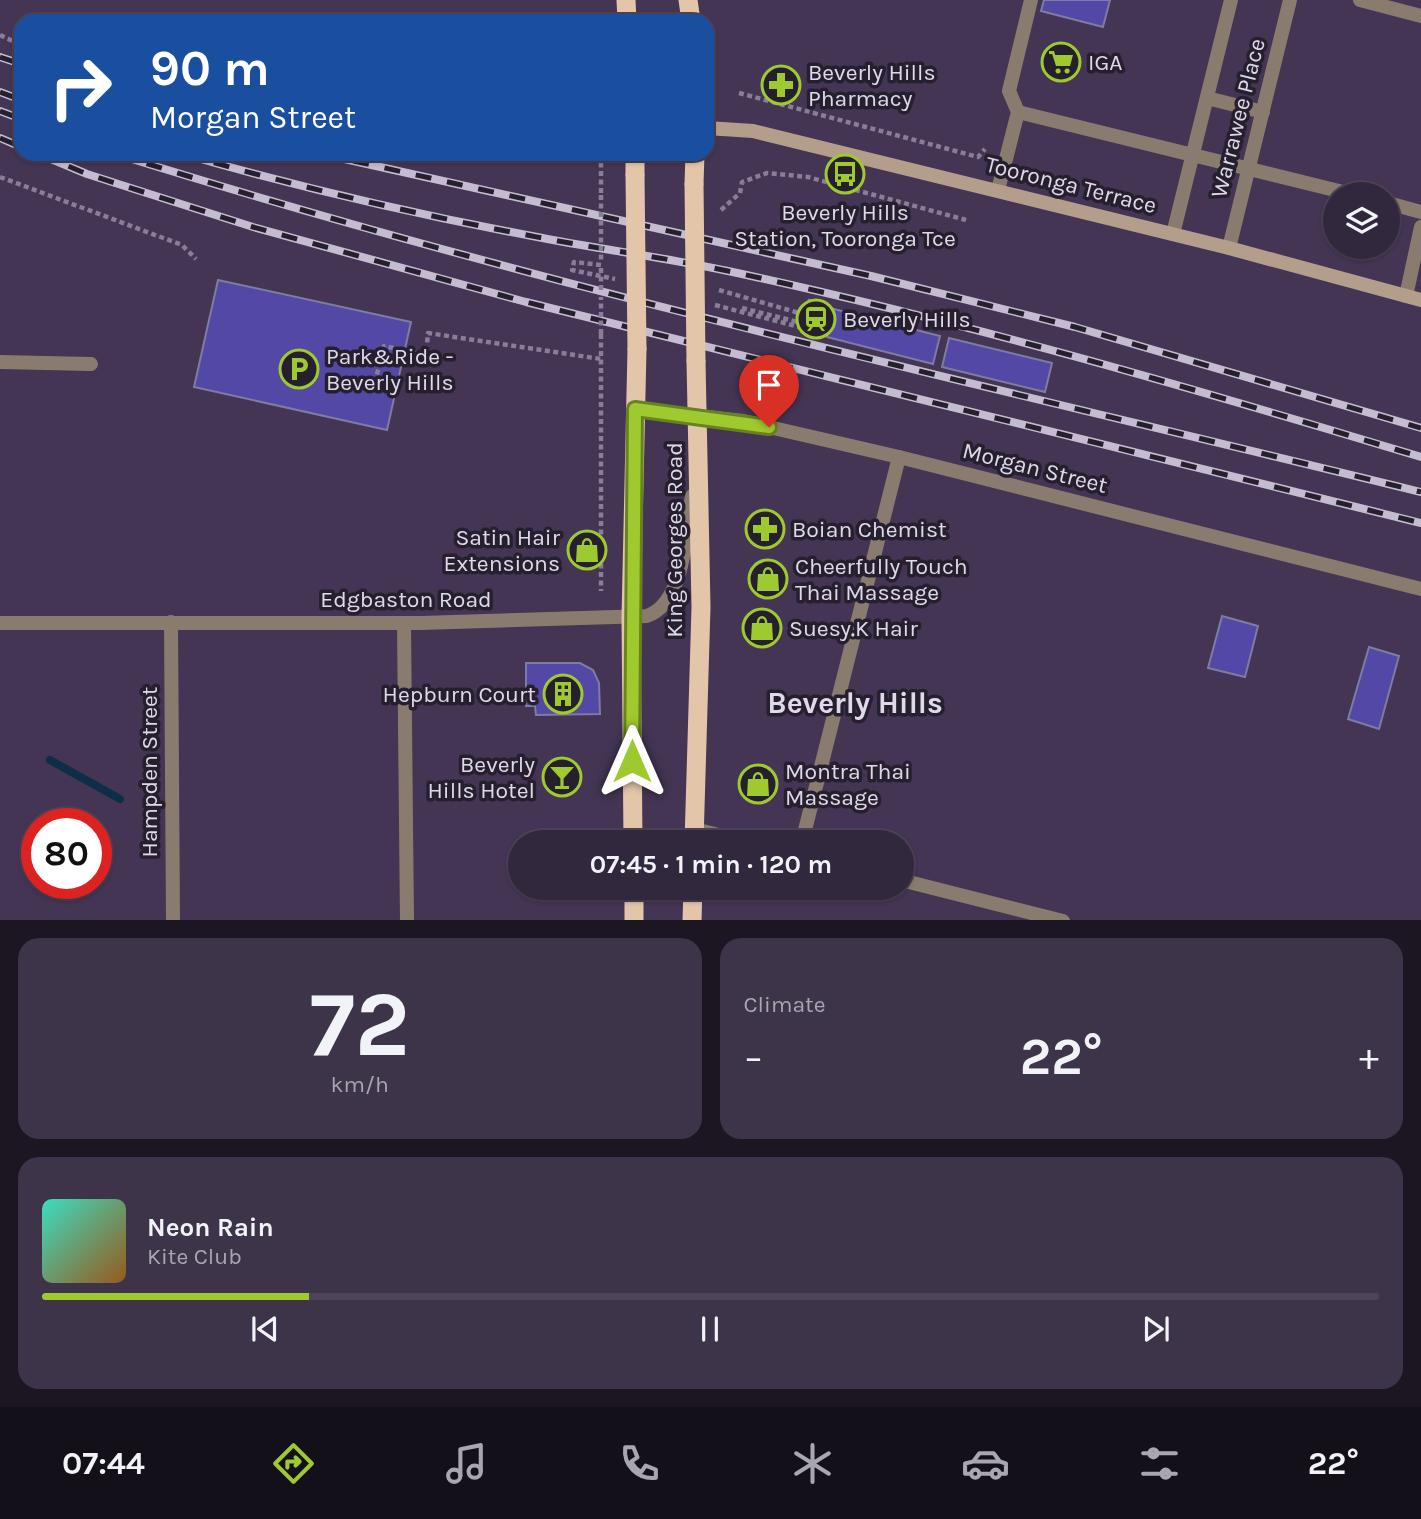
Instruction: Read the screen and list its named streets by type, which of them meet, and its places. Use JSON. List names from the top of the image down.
{
  "streets": {
    "highway": ["King Georges Road"],
    "main road": ["Tooronga Terrace"],
    "street": [
      "Warrawee Place",
      "Morgan Street",
      "Edgbaston Road",
      "Hampden Street"
    ]
  },
  "crossings": [
    ["Warrawee Place", "Tooronga Terrace"],
    ["Morgan Street", "King Georges Road"],
    ["King Georges Road", "Edgbaston Road"],
    ["Edgbaston Road", "Hampden Street"]
  ],
  "districts": ["Beverly Hills"],
  "places": {
    "supermarket": ["IGA"],
    "pharmacy": ["Beverly Hills Pharmacy", "Boian Chemist"],
    "bus stop": ["Beverly Hills Station, Tooronga Tce"],
    "station": ["Beverly Hills"],
    "parking": ["Park&Ride - Beverly Hills"],
    "shop": [
      "Satin Hair Extensions",
      "Cheerfully Touch Thai Massage",
      "Suesy.K Hair",
      "Montra Thai Massage"
    ],
    "building": ["Hepburn Court"],
    "bar": ["Beverly Hills Hotel"]
  },
  "page": {
    "turn": ["90 m", "Morgan Street"],
    "limit": "80",
    "trip": "07:45 · 1 min · 120 m",
    "tile": [
      ["72", "km/h"],
      "Climate"
    ],
    "heat": ["−", "22°", "+"],
    "song": ["Neon Rain", "Kite Club"],
    "tabs": ["07:44", "22°"]
  }
}
